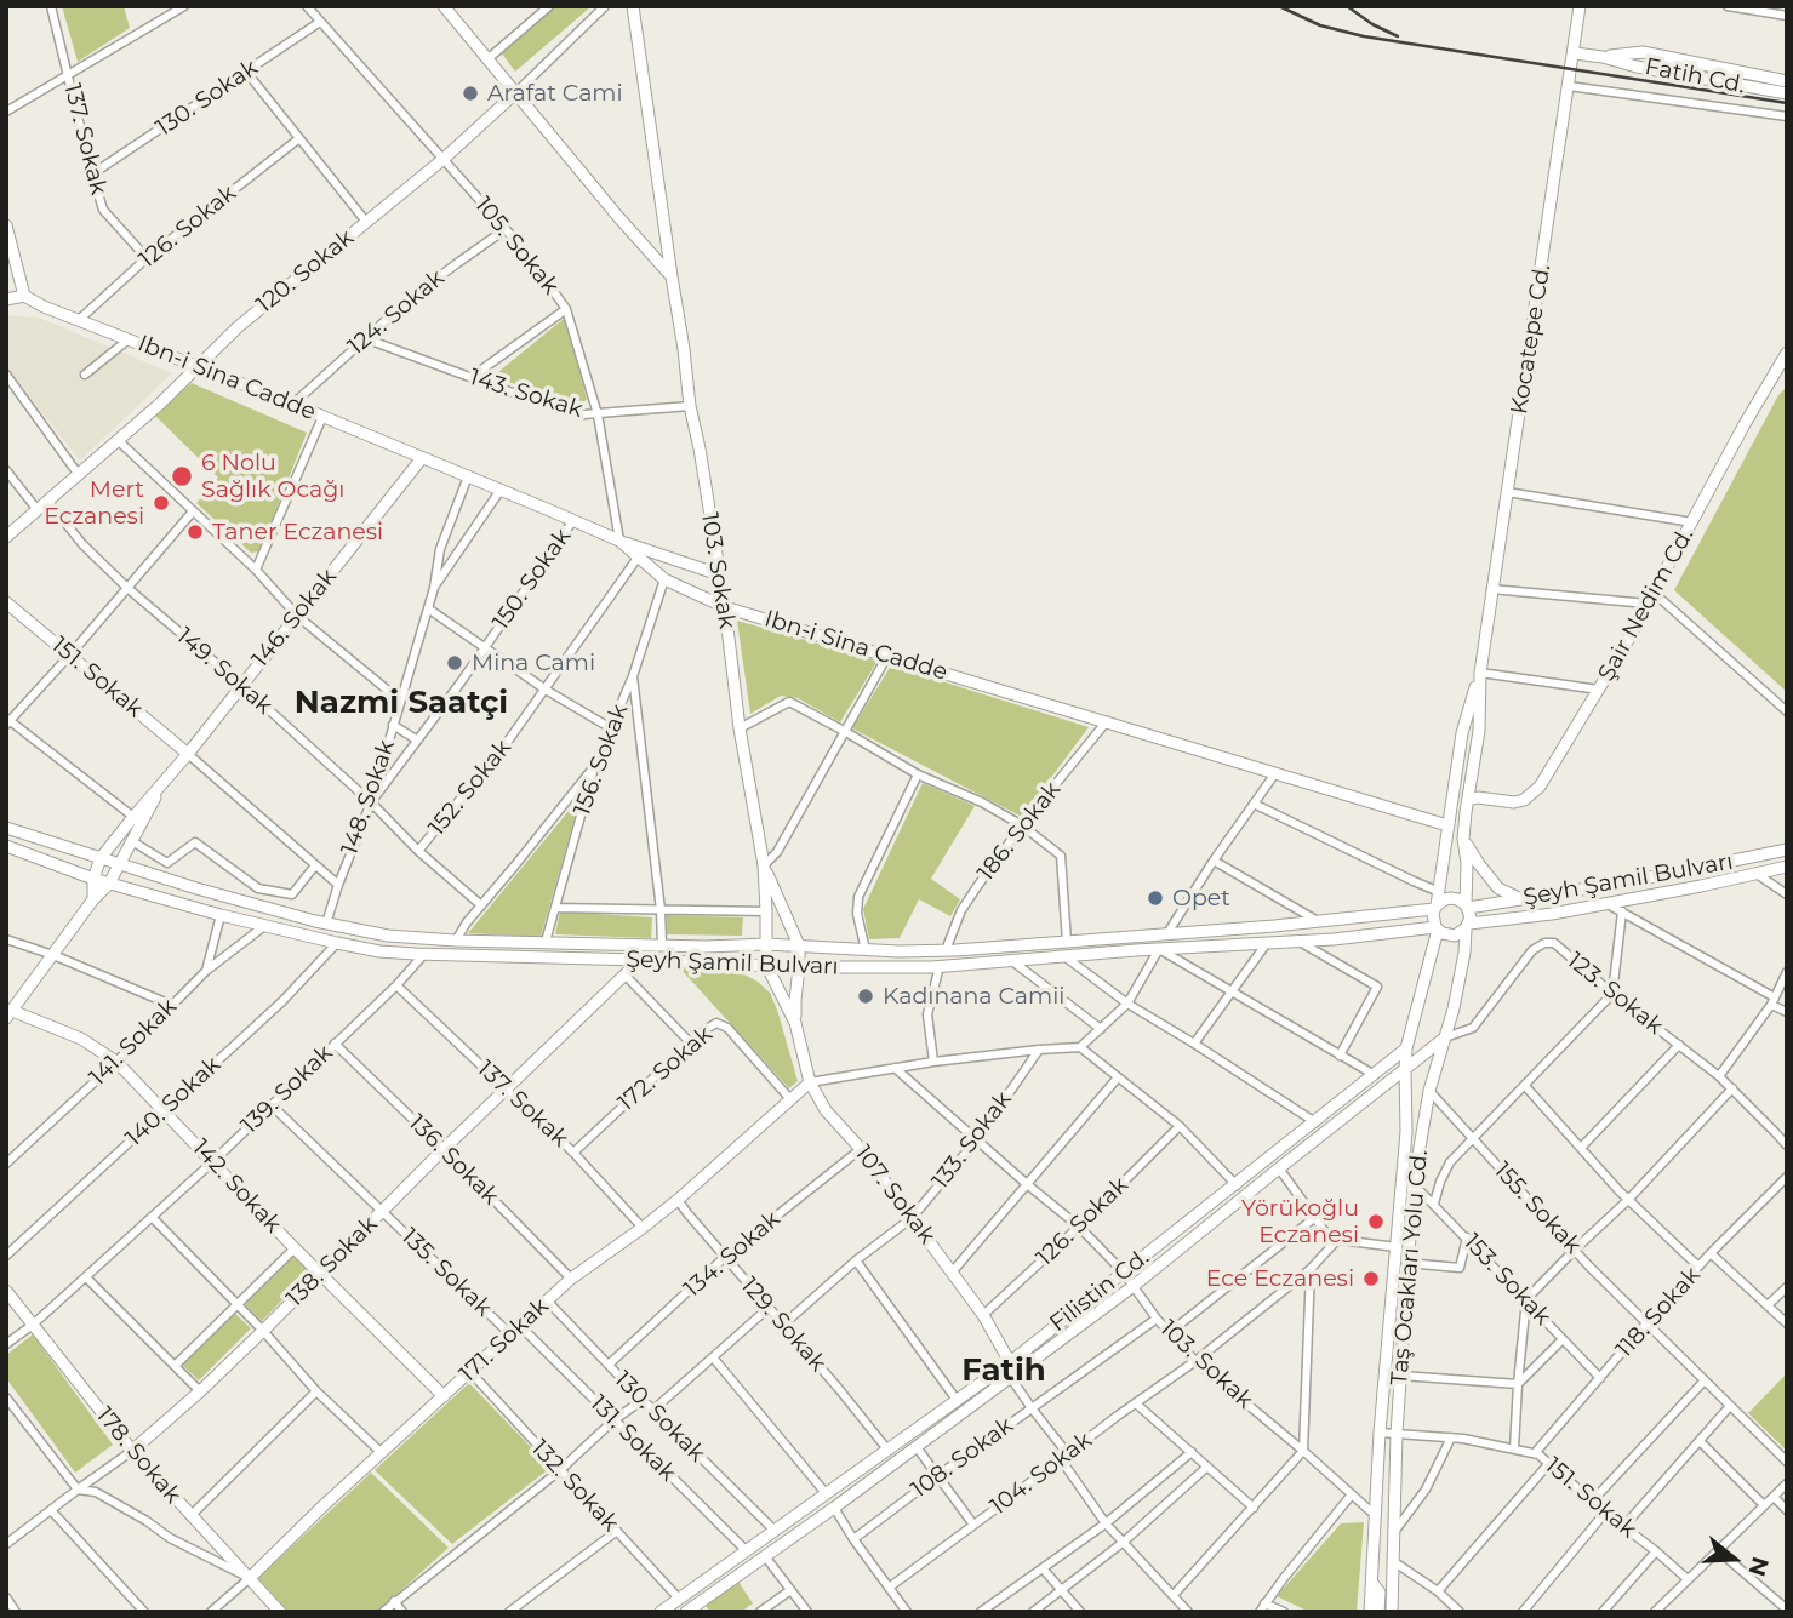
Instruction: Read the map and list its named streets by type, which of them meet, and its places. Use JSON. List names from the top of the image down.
{
  "streets": {
    "main road": [
      "Fatih Cd.",
      "120. Sokak",
      "Kocatepe Cd.",
      "Ibn-i Sina Cadde",
      "103. Sokak",
      "Şair Nedim Cd.",
      "146. Sokak",
      "151. Sokak",
      "Şeyh Şamil Bulvarı",
      "142. Sokak",
      "107. Sokak",
      "138. Sokak",
      "Taş Ocakları Yolu Cd.",
      "Filistin Cd.",
      "171. Sokak",
      "178. Sokak"
    ],
    "street": [
      "130. Sokak",
      "137. Sokak",
      "126. Sokak",
      "105. Sokak",
      "124. Sokak",
      "143. Sokak",
      "150. Sokak",
      "149. Sokak",
      "156. Sokak",
      "152. Sokak",
      "148. Sokak",
      "186. Sokak",
      "123. Sokak",
      "141. Sokak",
      "172. Sokak",
      "139. Sokak",
      "140. Sokak",
      "133. Sokak",
      "136. Sokak",
      "155. Sokak",
      "134. Sokak",
      "135. Sokak",
      "153. Sokak",
      "118. Sokak",
      "129. Sokak",
      "131. Sokak",
      "108. Sokak",
      "104. Sokak",
      "132. Sokak"
    ]
  },
  "crossings": [
    ["Fatih Cd.", "Kocatepe Cd."],
    ["130. Sokak", "137. Sokak"],
    ["130. Sokak", "105. Sokak"],
    ["130. Sokak", "134. Sokak"],
    ["130. Sokak", "Filistin Cd."],
    ["130. Sokak", "171. Sokak"],
    ["137. Sokak", "126. Sokak"],
    ["137. Sokak", "172. Sokak"],
    ["137. Sokak", "139. Sokak"],
    ["137. Sokak", "138. Sokak"],
    ["137. Sokak", "171. Sokak"],
    ["126. Sokak", "Ibn-i Sina Cadde"],
    ["126. Sokak", "103. Sokak"],
    ["126. Sokak", "107. Sokak"],
    ["105. Sokak", "120. Sokak"],
    ["105. Sokak", "124. Sokak"],
    ["105. Sokak", "Ibn-i Sina Cadde"],
    ["105. Sokak", "143. Sokak"],
    ["120. Sokak", "Ibn-i Sina Cadde"],
    ["120. Sokak", "149. Sokak"],
    ["124. Sokak", "Ibn-i Sina Cadde"],
    ["124. Sokak", "143. Sokak"],
    ["Kocatepe Cd.", "Ibn-i Sina Cadde"],
    ["Kocatepe Cd.", "Şair Nedim Cd."],
    ["Kocatepe Cd.", "Şeyh Şamil Bulvarı"],
    ["Kocatepe Cd.", "Taş Ocakları Yolu Cd."],
    ["Ibn-i Sina Cadde", "103. Sokak"],
    ["Ibn-i Sina Cadde", "150. Sokak"],
    ["Ibn-i Sina Cadde", "146. Sokak"],
    ["Ibn-i Sina Cadde", "156. Sokak"],
    ["Ibn-i Sina Cadde", "152. Sokak"],
    ["Ibn-i Sina Cadde", "148. Sokak"],
    ["Ibn-i Sina Cadde", "186. Sokak"],
    ["143. Sokak", "103. Sokak"],
    ["103. Sokak", "Şeyh Şamil Bulvarı"],
    ["103. Sokak", "133. Sokak"],
    ["103. Sokak", "107. Sokak"],
    ["103. Sokak", "Taş Ocakları Yolu Cd."],
    ["103. Sokak", "Filistin Cd."],
    ["103. Sokak", "108. Sokak"],
    ["103. Sokak", "104. Sokak"],
    ["150. Sokak", "149. Sokak"],
    ["150. Sokak", "148. Sokak"],
    ["146. Sokak", "149. Sokak"],
    ["146. Sokak", "151. Sokak"],
    ["146. Sokak", "Şeyh Şamil Bulvarı"],
    ["146. Sokak", "142. Sokak"],
    ["149. Sokak", "152. Sokak"],
    ["149. Sokak", "148. Sokak"],
    ["151. Sokak", "Taş Ocakları Yolu Cd."],
    ["151. Sokak", "118. Sokak"],
    ["156. Sokak", "Şeyh Şamil Bulvarı"],
    ["148. Sokak", "Şeyh Şamil Bulvarı"],
    ["186. Sokak", "Şeyh Şamil Bulvarı"],
    ["Şeyh Şamil Bulvarı", "141. Sokak"],
    ["Şeyh Şamil Bulvarı", "139. Sokak"],
    ["Şeyh Şamil Bulvarı", "140. Sokak"],
    ["Şeyh Şamil Bulvarı", "138. Sokak"],
    ["Şeyh Şamil Bulvarı", "Taş Ocakları Yolu Cd."],
    ["123. Sokak", "Taş Ocakları Yolu Cd."],
    ["123. Sokak", "Filistin Cd."],
    ["141. Sokak", "142. Sokak"],
    ["172. Sokak", "171. Sokak"],
    ["139. Sokak", "136. Sokak"],
    ["139. Sokak", "142. Sokak"],
    ["139. Sokak", "135. Sokak"],
    ["139. Sokak", "178. Sokak"],
    ["140. Sokak", "142. Sokak"],
    ["133. Sokak", "107. Sokak"],
    ["133. Sokak", "129. Sokak"],
    ["136. Sokak", "138. Sokak"],
    ["136. Sokak", "171. Sokak"],
    ["142. Sokak", "138. Sokak"],
    ["142. Sokak", "171. Sokak"],
    ["107. Sokak", "134. Sokak"],
    ["107. Sokak", "Filistin Cd."],
    ["107. Sokak", "171. Sokak"],
    ["155. Sokak", "Taş Ocakları Yolu Cd."],
    ["155. Sokak", "118. Sokak"],
    ["134. Sokak", "129. Sokak"],
    ["138. Sokak", "135. Sokak"],
    ["138. Sokak", "178. Sokak"],
    ["Taş Ocakları Yolu Cd.", "153. Sokak"],
    ["Taş Ocakları Yolu Cd.", "Filistin Cd."],
    ["135. Sokak", "171. Sokak"],
    ["153. Sokak", "118. Sokak"],
    ["Filistin Cd.", "129. Sokak"],
    ["Filistin Cd.", "131. Sokak"],
    ["Filistin Cd.", "132. Sokak"],
    ["129. Sokak", "171. Sokak"],
    ["171. Sokak", "131. Sokak"],
    ["171. Sokak", "178. Sokak"],
    ["171. Sokak", "132. Sokak"]
  ],
  "districts": ["Nazmi Saatçi", "Fatih"],
  "places": [
    "Arafat Cami",
    "6 Nolu Sağlık Ocağı",
    "Mert Eczanesi",
    "Taner Eczanesi",
    "Mina Cami",
    "Opet",
    "Kadınana Camii",
    "Yörükoğlu Eczanesi",
    "Ece Eczanesi"
  ],
  "north": "right"
}
